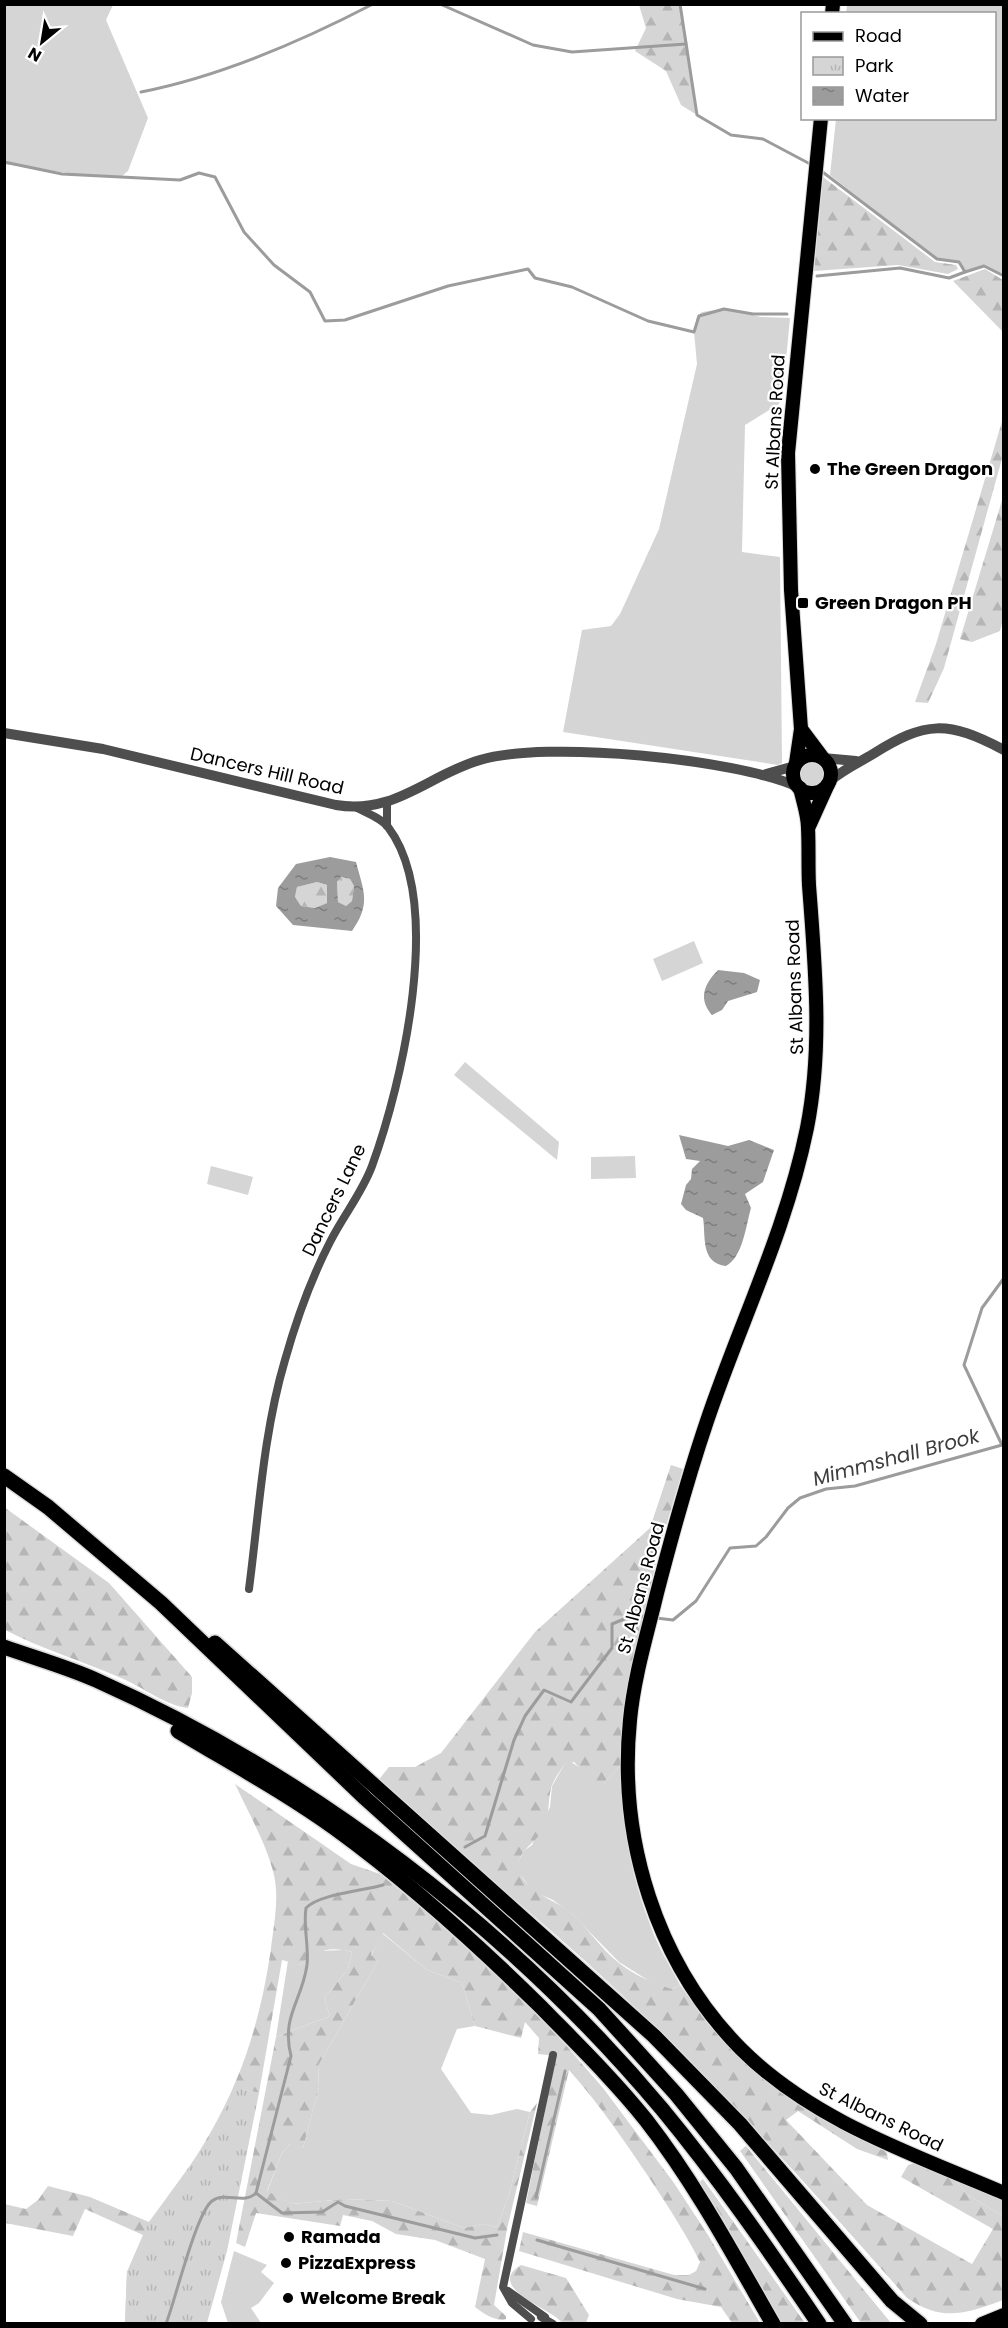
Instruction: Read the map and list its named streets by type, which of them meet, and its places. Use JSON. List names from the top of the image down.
{
  "streets": {
    "main road": ["St Albans Road"],
    "street": ["Dancers Hill Road", "Dancers Lane"]
  },
  "crossings": [
    ["St Albans Road", "Dancers Hill Road"],
    ["Dancers Hill Road", "Dancers Lane"]
  ],
  "water": ["Mimmshall Brook"],
  "places": {
    "other": [
      "The Green Dragon",
      "Ramada",
      "PizzaExpress",
      "Welcome Break"
    ],
    "transit": ["Green Dragon PH"]
  },
  "legend": ["Road", "Park", "Water"],
  "north": "bottom left"
}
